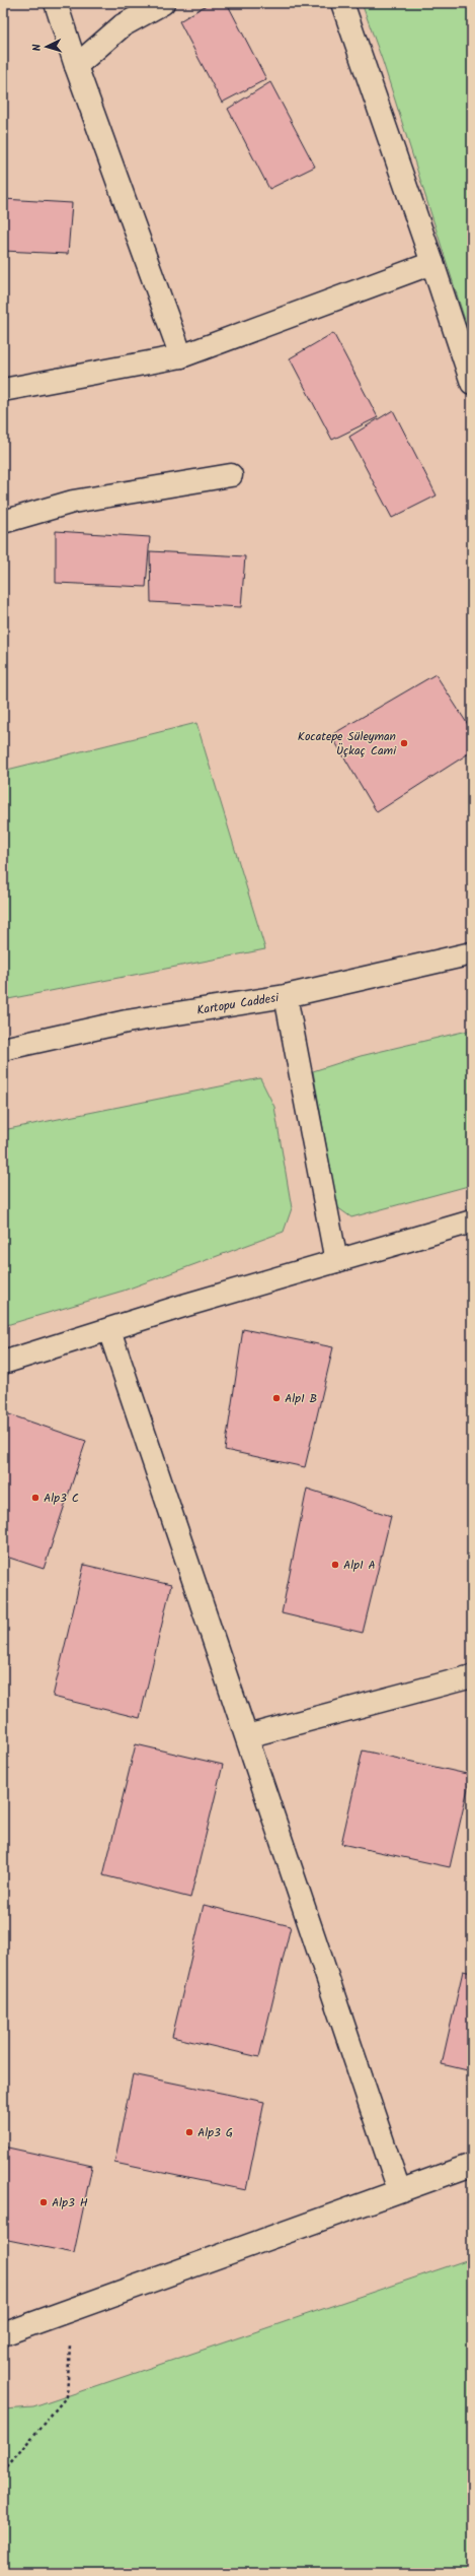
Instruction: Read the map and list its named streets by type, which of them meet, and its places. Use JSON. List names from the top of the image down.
{
  "streets": {
    "street": ["Kartopu Caddesi"]
  },
  "places": [
    "Kocatepe Süleyman Üçkaç Cami",
    "Alp1 B",
    "Alp3 C",
    "Alp1 A",
    "Alp3 G",
    "Alp3 H"
  ],
  "north": "left"
}
